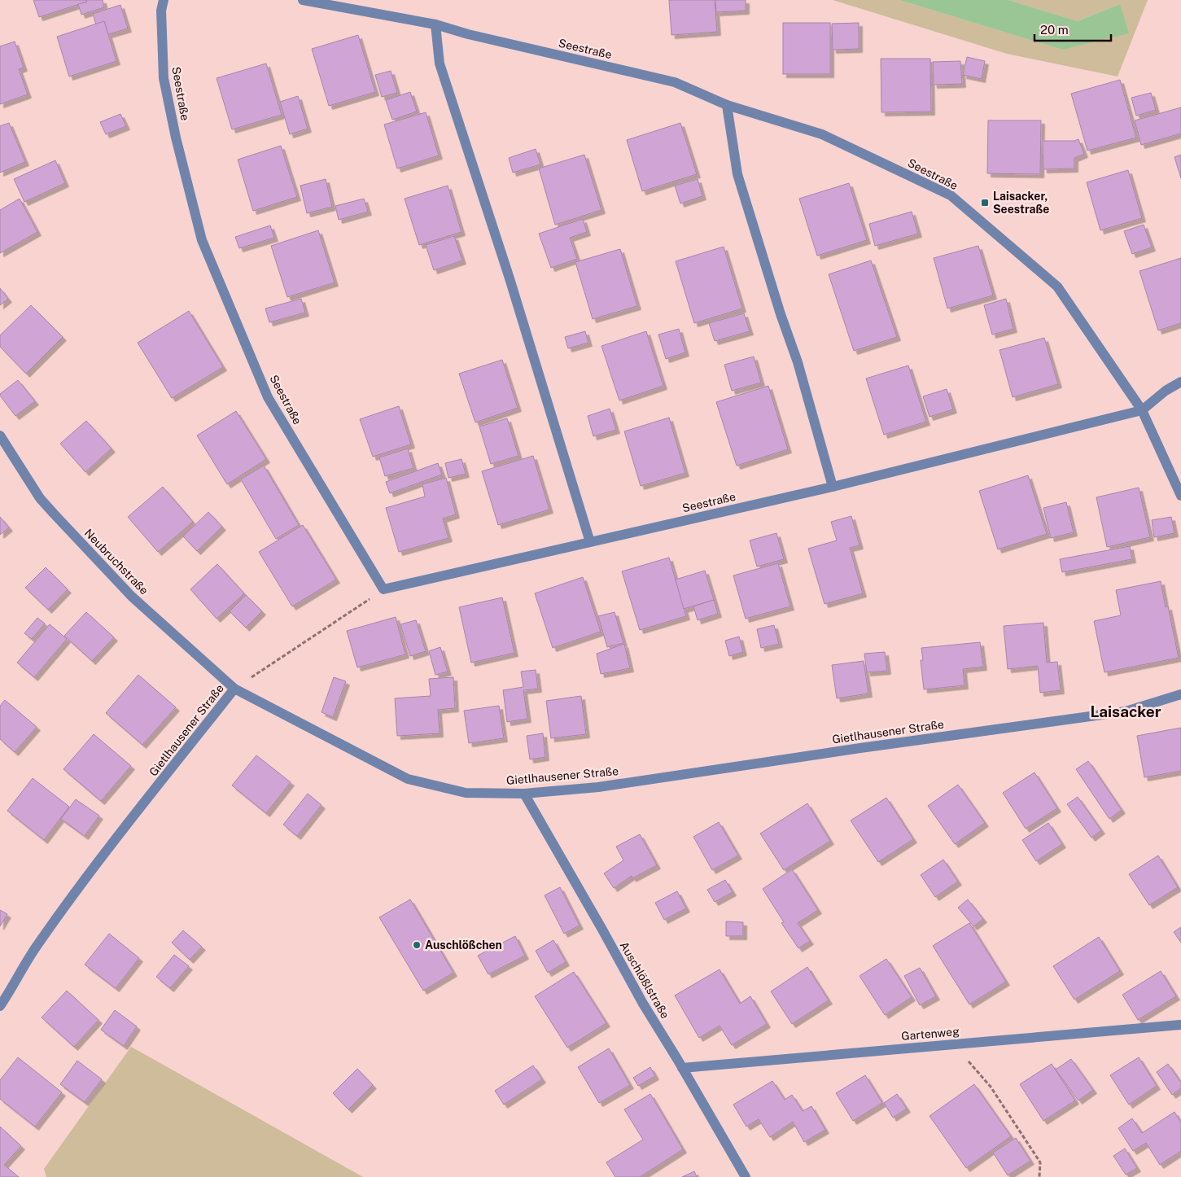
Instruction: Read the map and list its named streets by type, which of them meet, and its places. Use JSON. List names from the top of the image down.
{
  "streets": {
    "street": [
      "Seestraße",
      "Neubruchstraße",
      "Gietlhausener Straße",
      "Auschlößlstraße",
      "Gartenweg"
    ]
  },
  "crossings": [
    ["Neubruchstraße", "Gietlhausener Straße"],
    ["Gietlhausener Straße", "Auschlößlstraße"],
    ["Auschlößlstraße", "Gartenweg"]
  ],
  "districts": ["Laisacker"],
  "places": {
    "transit": ["Laisacker, Seestraße"],
    "other": ["Auschlößchen"]
  },
  "scale_bar": "20 m"
}
